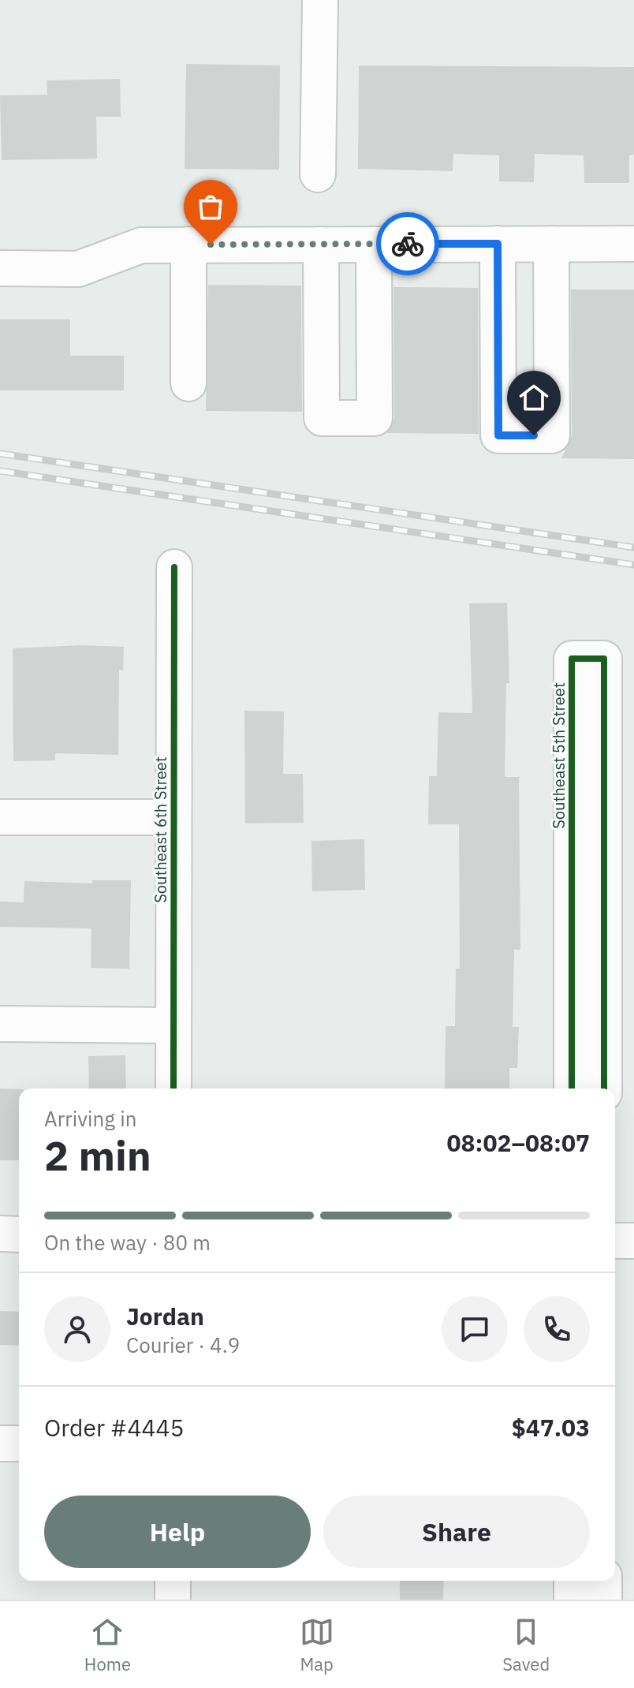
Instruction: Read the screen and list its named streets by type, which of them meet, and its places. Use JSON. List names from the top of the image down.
{
  "streets": {
    "street": ["Southeast 5th Street", "Southeast 6th Street"]
  },
  "page": {
    "heading": ["2 min", "Arriving in", "08:02–08:07"],
    "panel": [
      "Jordan",
      "Courier · 4.9",
      "Order #4445",
      "$47.03"
    ],
    "bar": "On the way · 80 m",
    "buttons": ["Help", "Share"],
    "tabs": ["Home", "Map", "Saved"]
  }
}
